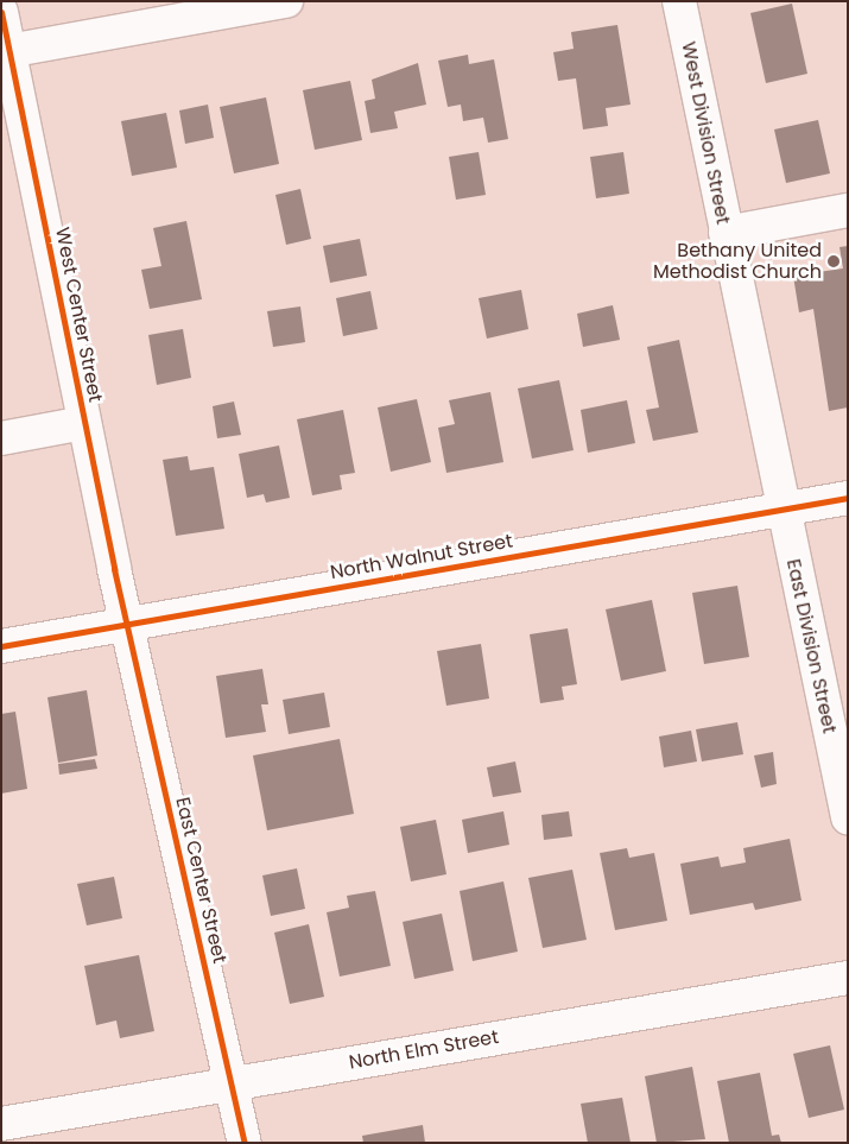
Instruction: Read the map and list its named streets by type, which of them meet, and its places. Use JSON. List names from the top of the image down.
{
  "streets": {
    "street": [
      "West Division Street",
      "West Center Street",
      "North Walnut Street",
      "East Division Street",
      "East Center Street",
      "North Elm Street"
    ]
  },
  "crossings": [
    ["West Division Street", "North Walnut Street"],
    ["West Division Street", "East Division Street"],
    ["West Center Street", "North Walnut Street"],
    ["West Center Street", "East Center Street"],
    ["North Walnut Street", "East Division Street"],
    ["North Walnut Street", "East Center Street"],
    ["East Center Street", "North Elm Street"]
  ],
  "places": ["Bethany United Methodist Church"]
}
